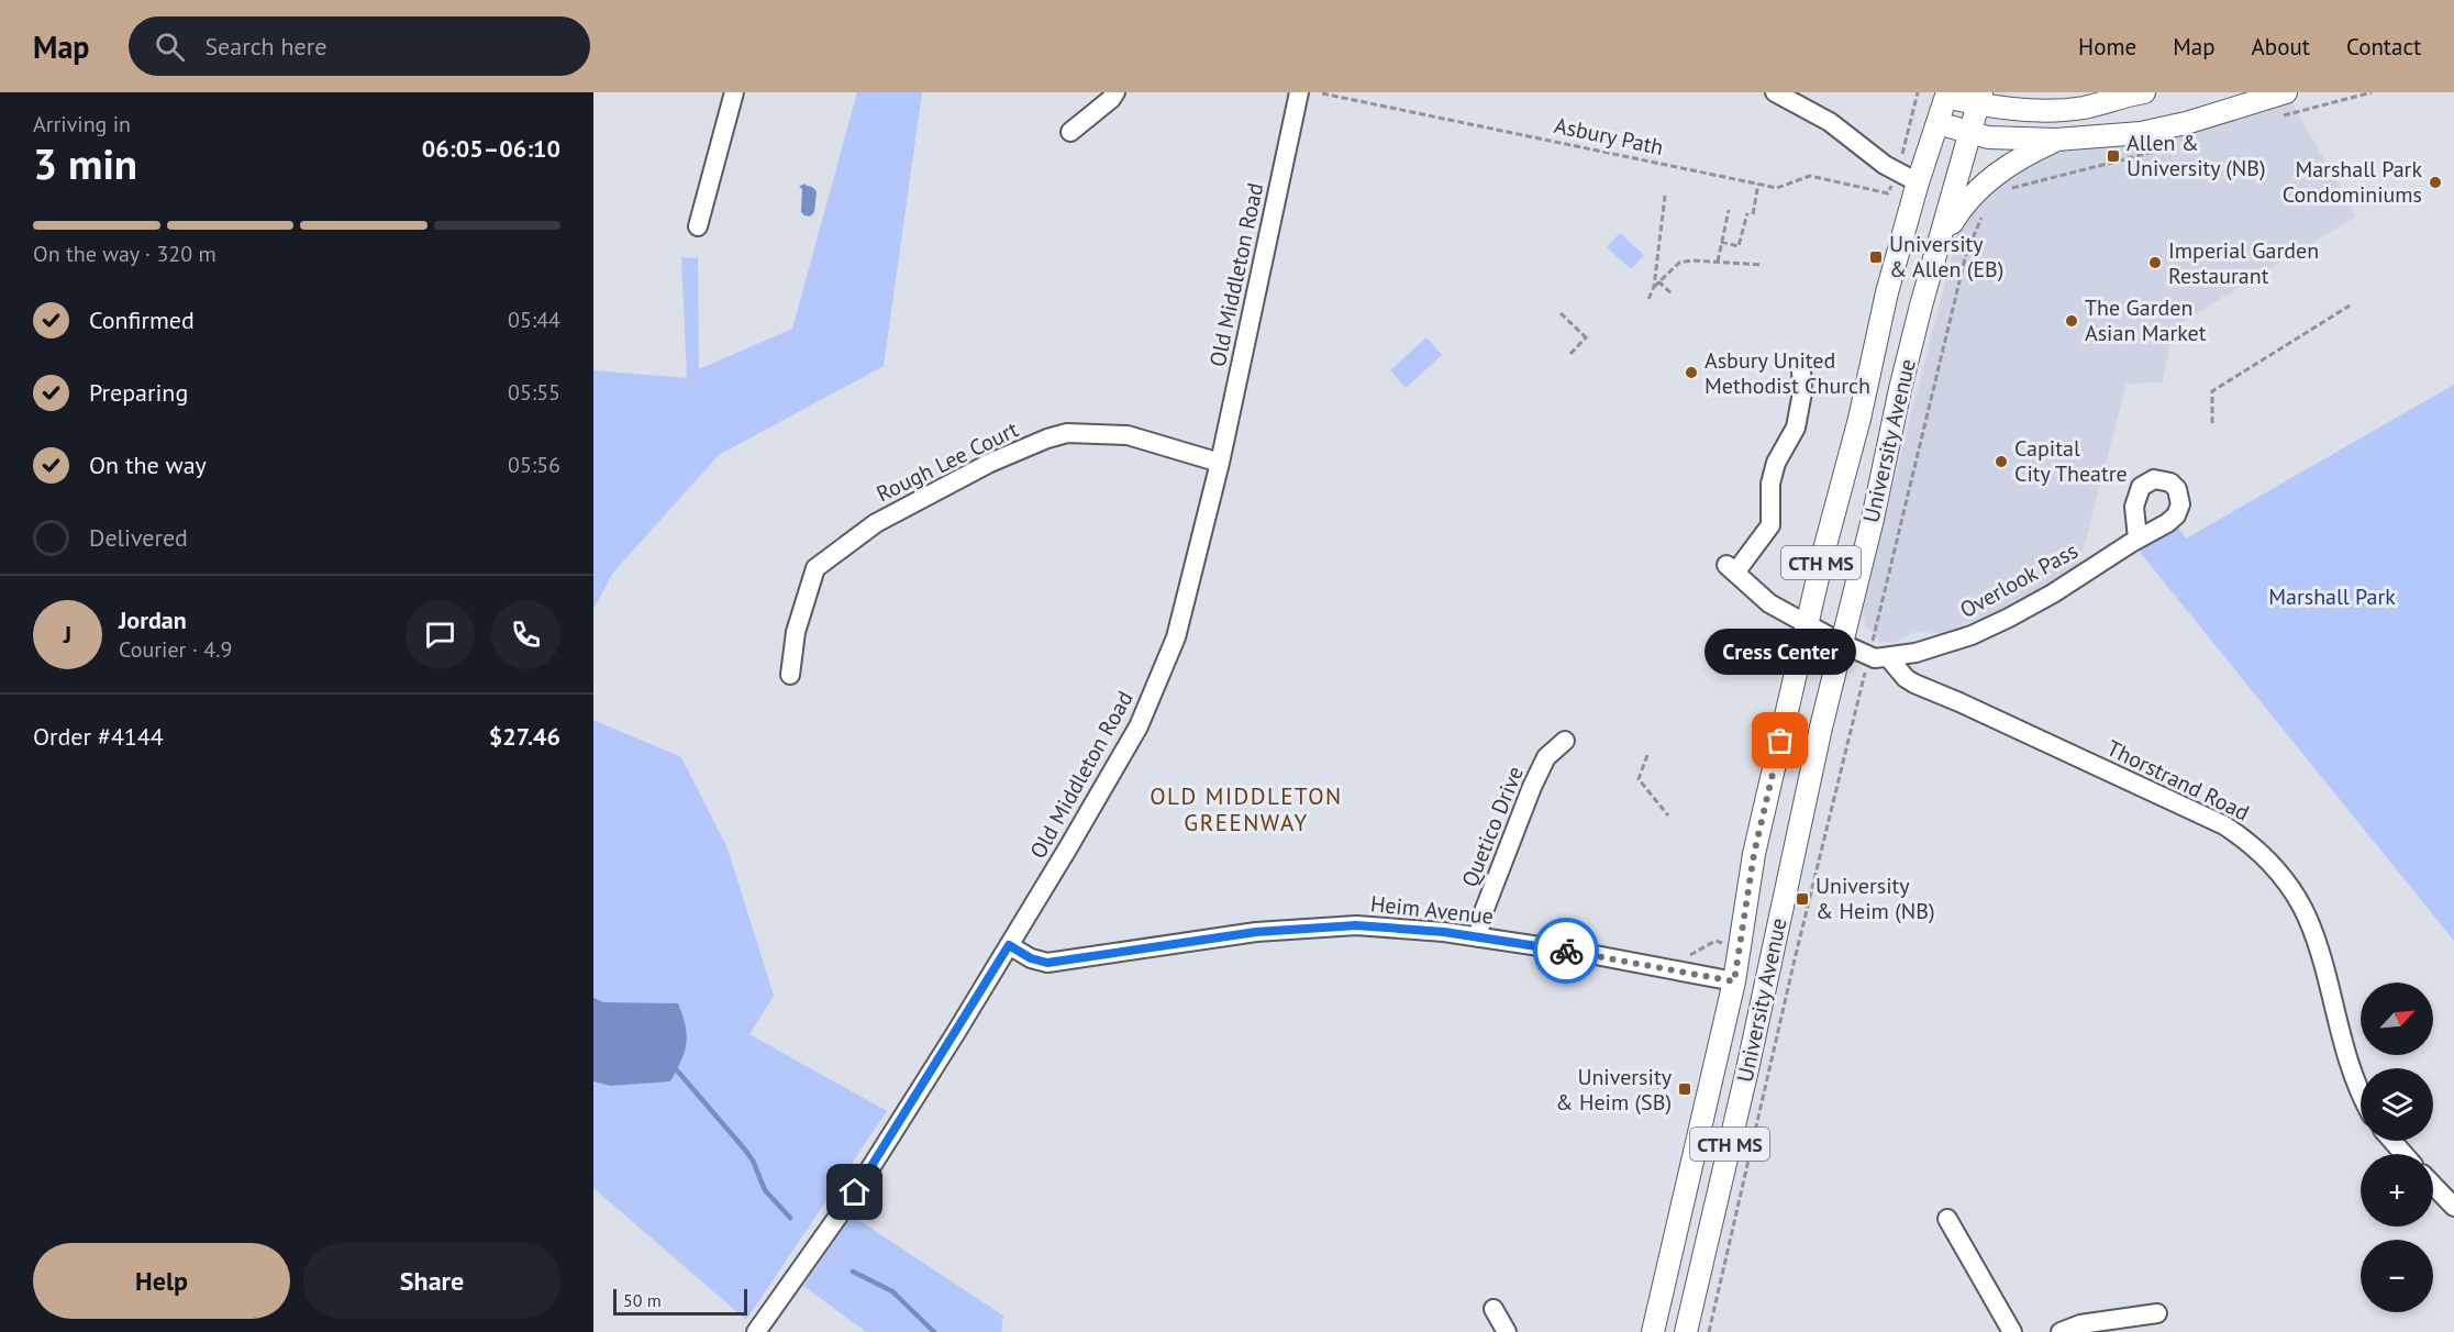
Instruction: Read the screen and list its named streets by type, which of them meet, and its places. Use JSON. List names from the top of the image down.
{
  "streets": {
    "main road": ["University Avenue", "CTH MS"],
    "street": [
      "Old Middleton Road",
      "Rough Lee Court",
      "Overlook Pass",
      "Thorstrand Road",
      "Quetico Drive",
      "Heim Avenue"
    ],
    "path": ["Asbury Path"]
  },
  "crossings": [
    ["Old Middleton Road", "Rough Lee Court"],
    ["Old Middleton Road", "Heim Avenue"],
    ["University Avenue", "Overlook Pass"],
    ["University Avenue", "Heim Avenue"],
    ["Overlook Pass", "Thorstrand Road"],
    ["Quetico Drive", "Heim Avenue"]
  ],
  "districts": ["OLD MIDDLETON GREENWAY"],
  "parks": ["Marshall Park"],
  "places": {
    "transit": [
      "Allen & University (NB)",
      "University & Allen (EB)",
      "University & Heim (NB)",
      "University & Heim (SB)"
    ],
    "other": [
      "Marshall Park Condominiums",
      "Imperial Garden Restaurant",
      "The Garden Asian Market",
      "Asbury United Methodist Church",
      "Capital City Theatre",
      "Cress Center"
    ]
  },
  "scale_bar": "50 m",
  "north": "top right",
  "page": {
    "header": "Map",
    "search": "Search here",
    "nav": [
      "Home",
      "Map",
      "About",
      "Contact"
    ],
    "heading": ["3 min", "Arriving in", "06:05–06:10"],
    "panel": [
      "Jordan",
      "Courier · 4.9",
      "Order #4144",
      "$27.46"
    ],
    "bar": "On the way · 320 m",
    "list": [
      ["Confirmed", "05:44"],
      ["Preparing", "05:55"],
      ["On the way", "05:56"],
      "Delivered"
    ],
    "round": "J",
    "bubble": "Cress Center",
    "map_buttons": ["+", "−"],
    "buttons": ["Help", "Share"],
    "scale": "50 m"
  }
}
